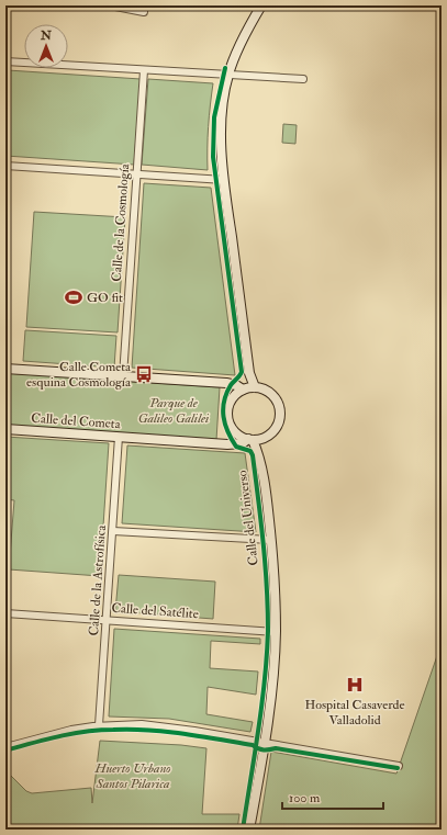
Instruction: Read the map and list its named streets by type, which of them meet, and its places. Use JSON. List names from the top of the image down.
{
  "streets": {
    "street": [
      "Calle de la Cosmología",
      "Calle del Cometa",
      "Calle del Universo",
      "Calle de la Astrofísica",
      "Calle del Satélite"
    ]
  },
  "crossings": [
    ["Calle del Cometa", "Calle del Universo"],
    ["Calle del Cometa", "Calle de la Astrofísica"],
    ["Calle del Universo", "Calle del Satélite"],
    ["Calle de la Astrofísica", "Calle del Satélite"]
  ],
  "parks": ["Parque de Galileo Galilei", "Huerto Urbano Santos Pilarica"],
  "places": {
    "sports": ["GO fit"],
    "bus stop": ["Calle Cometa esquina Cosmología"],
    "hospital": ["Hospital Casaverde Valladolid"]
  },
  "scale_bar": "100 m",
  "north": "top"
}
